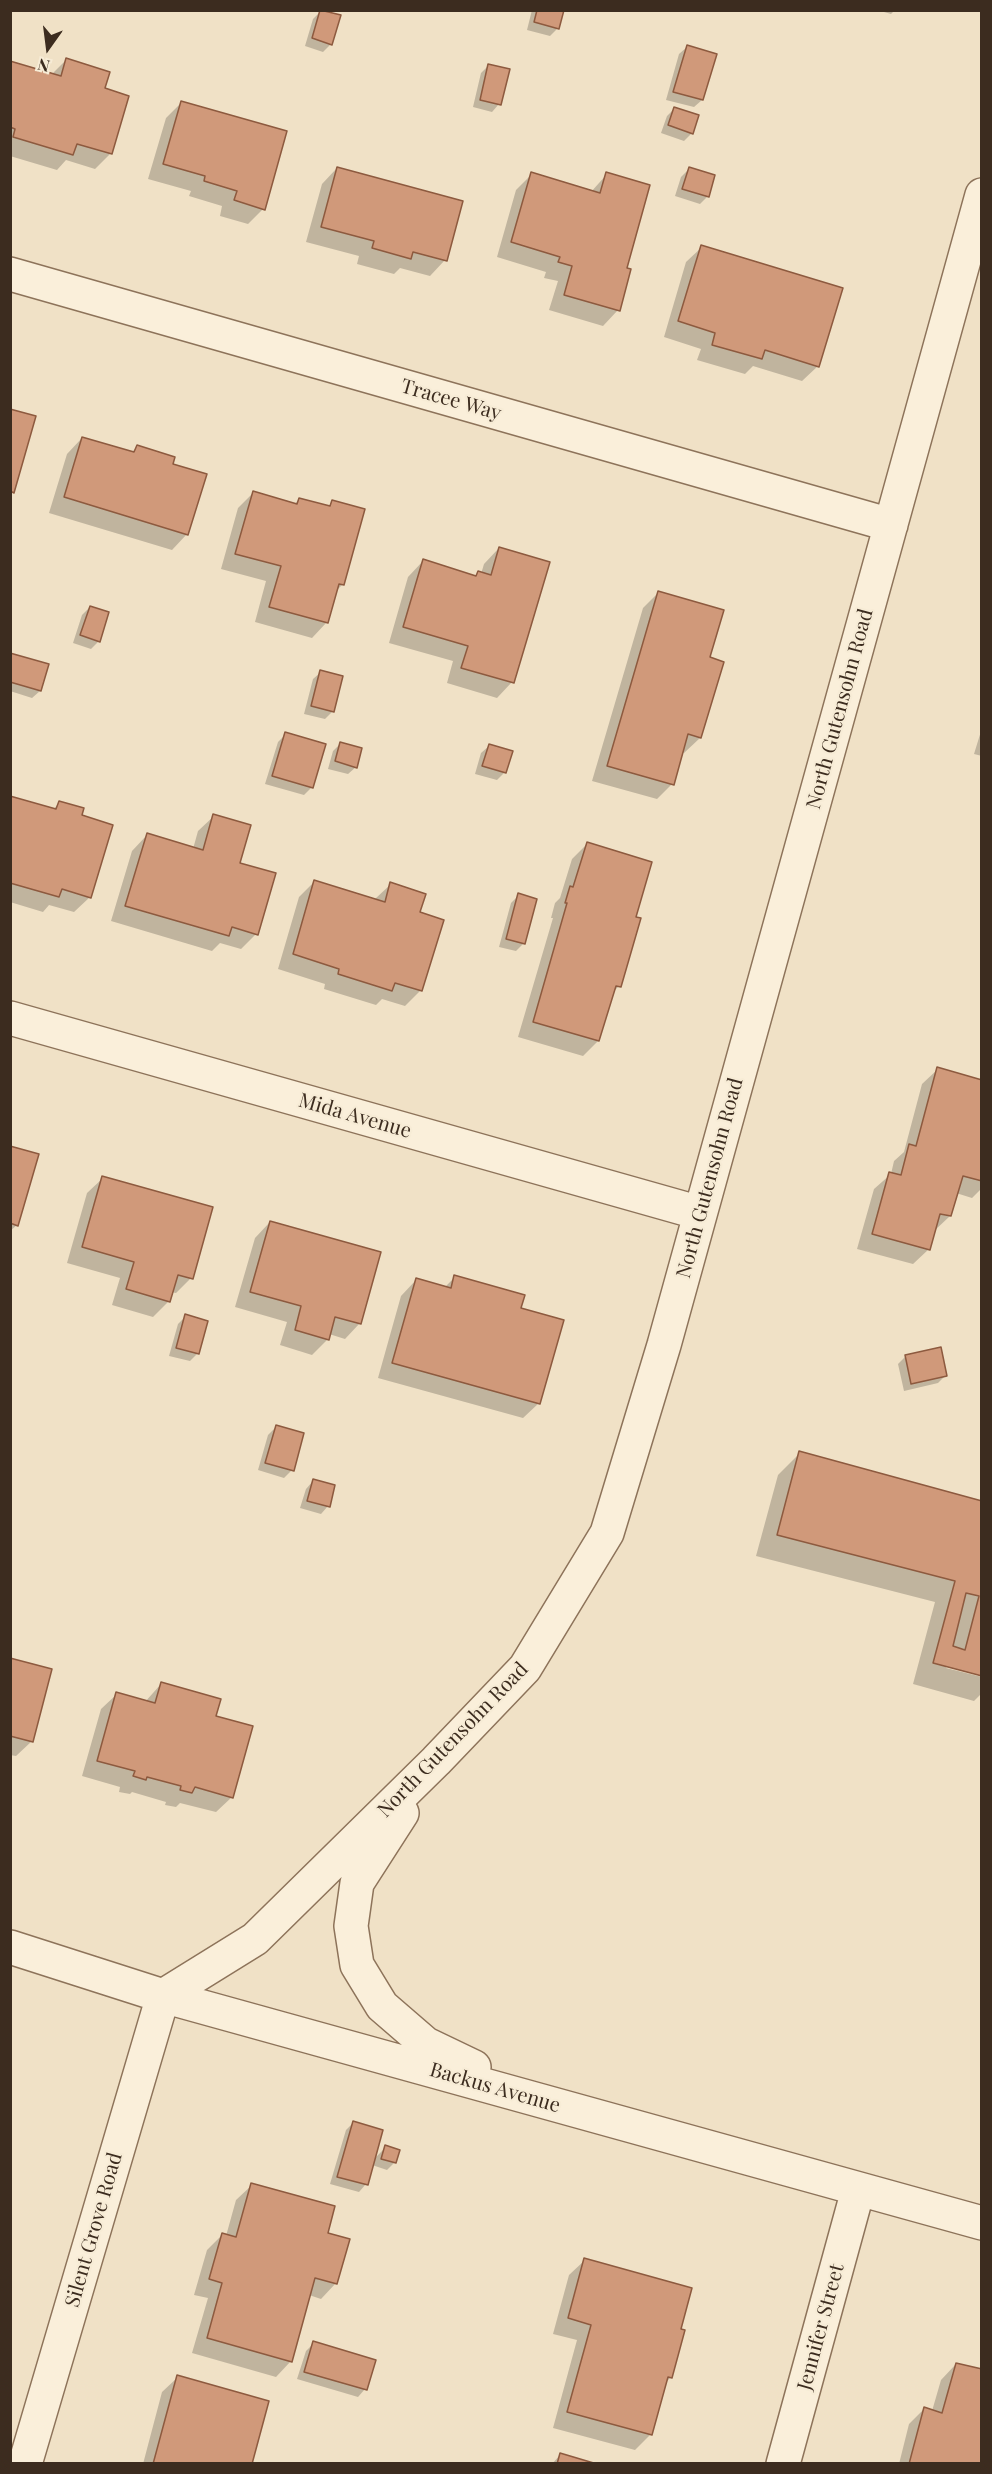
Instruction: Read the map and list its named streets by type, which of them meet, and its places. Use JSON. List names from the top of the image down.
{
  "streets": {
    "street": [
      "Tracee Way",
      "North Gutensohn Road",
      "Mida Avenue",
      "Backus Avenue",
      "Silent Grove Road",
      "Jennifer Street"
    ]
  },
  "crossings": [
    ["Tracee Way", "North Gutensohn Road"],
    ["North Gutensohn Road", "Mida Avenue"],
    ["North Gutensohn Road", "Backus Avenue"],
    ["North Gutensohn Road", "Silent Grove Road"],
    ["Backus Avenue", "Silent Grove Road"],
    ["Backus Avenue", "Jennifer Street"]
  ],
  "north": "bottom"
}
